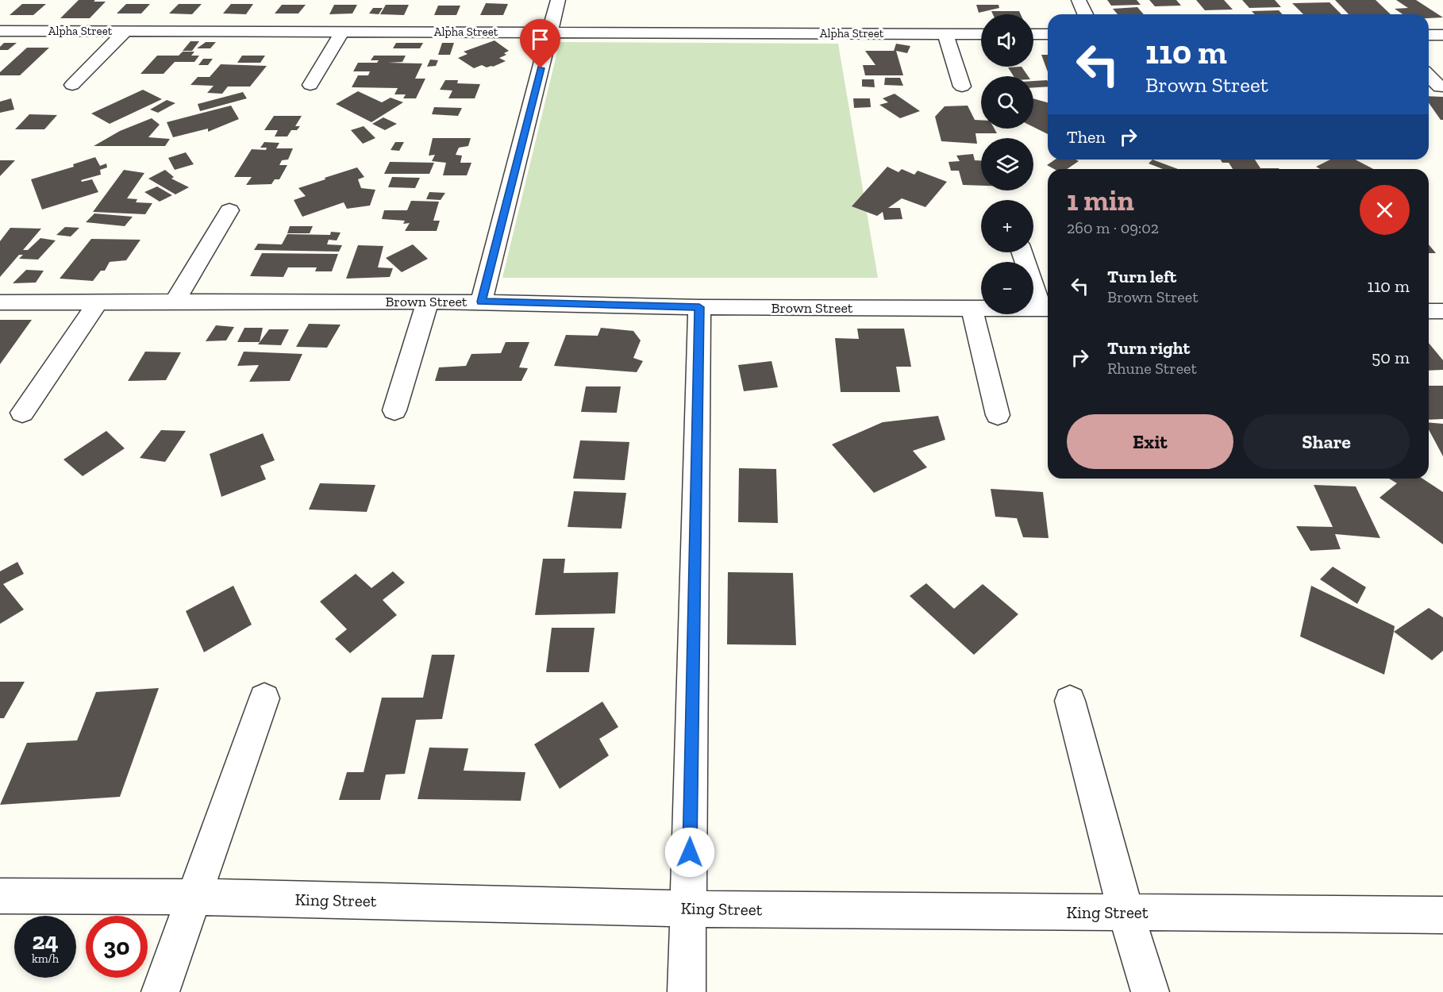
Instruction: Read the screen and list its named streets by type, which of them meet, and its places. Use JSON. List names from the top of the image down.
{
  "streets": {
    "street": ["Alpha Street", "Brown Street", "King Street"]
  },
  "page": {
    "map_buttons": ["+", "−"],
    "turn": ["110 m", "Brown Street"],
    "then": "Then",
    "heading": ["1 min", "260 m · 09:02"],
    "list": [
      {
        "name": "Turn left",
        "note": "Brown Street",
        "value": "110 m"
      },
      {
        "name": "Turn right",
        "note": "Rhune Street",
        "value": "50 m"
      }
    ],
    "buttons": ["Exit", "Share"],
    "speed": "24 km/h",
    "limit": "30"
  }
}
